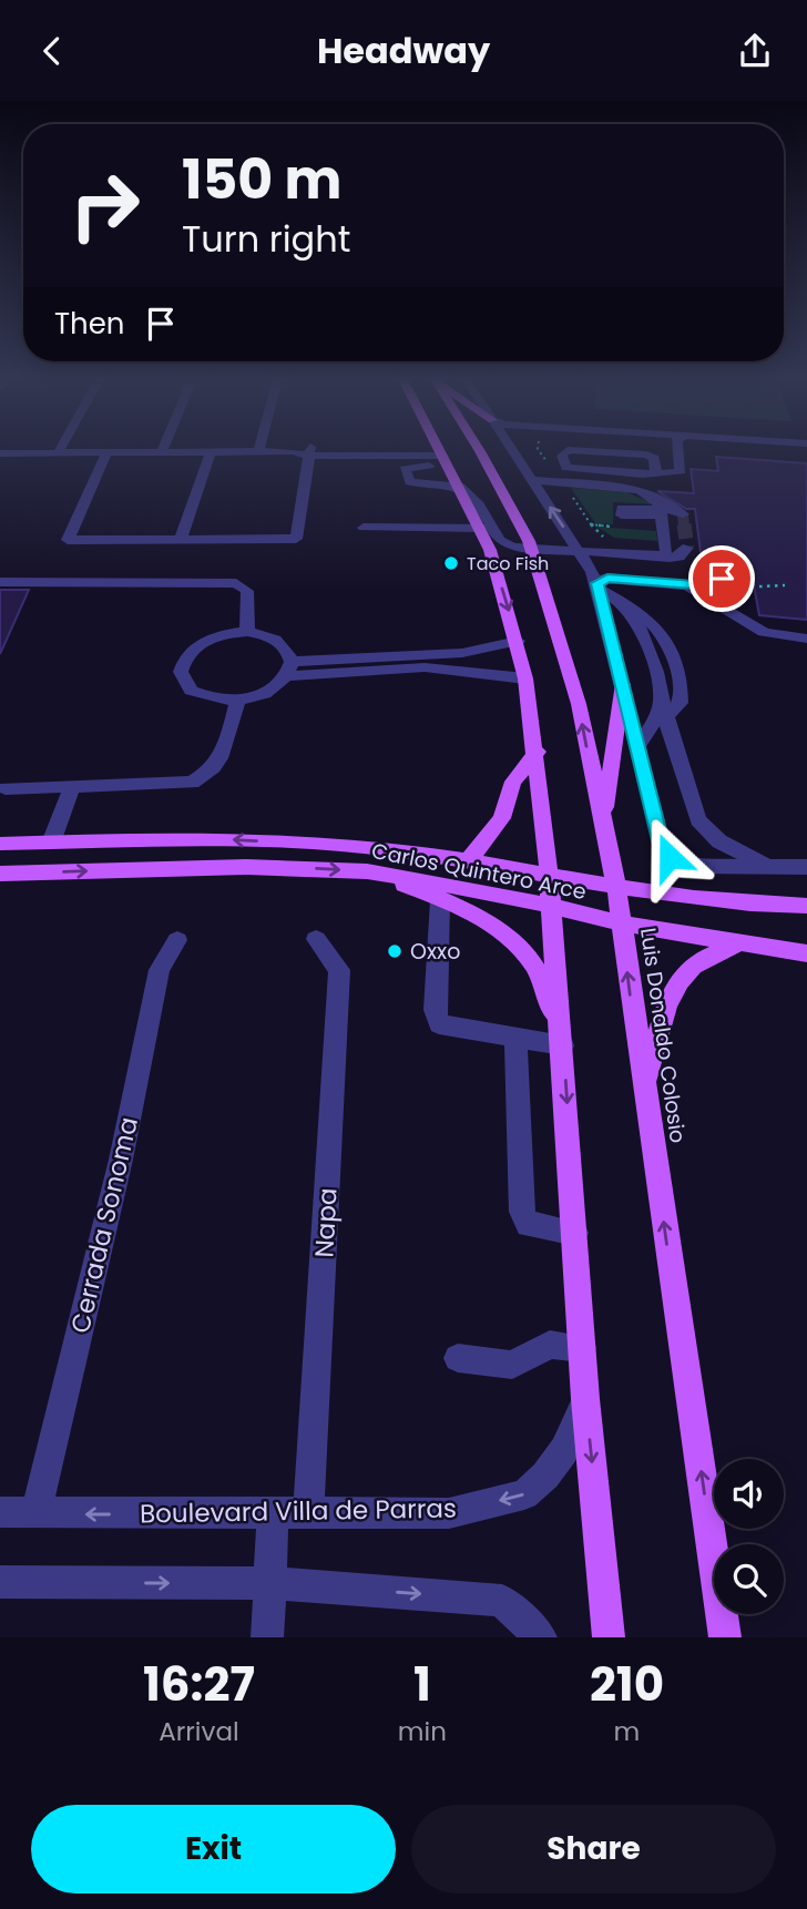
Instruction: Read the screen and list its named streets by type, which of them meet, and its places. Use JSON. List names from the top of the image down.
{
  "streets": {
    "main road": ["Carlos Quintero Arce", "Luis Donaldo Colosio"],
    "street": ["Napa", "Cerrada Sonoma", "Boulevard Villa de Parras"]
  },
  "crossings": [
    ["Carlos Quintero Arce", "Luis Donaldo Colosio"],
    ["Napa", "Boulevard Villa de Parras"],
    ["Cerrada Sonoma", "Boulevard Villa de Parras"]
  ],
  "places": ["Taco Fish", "Oxxo"],
  "page": {
    "header": "Headway",
    "turn": ["150 m", "Turn right"],
    "then": "Then",
    "eta": [
      "16:27",
      "Arrival",
      "1",
      "min",
      "210",
      "m"
    ],
    "buttons": ["Exit", "Share"]
  }
}
